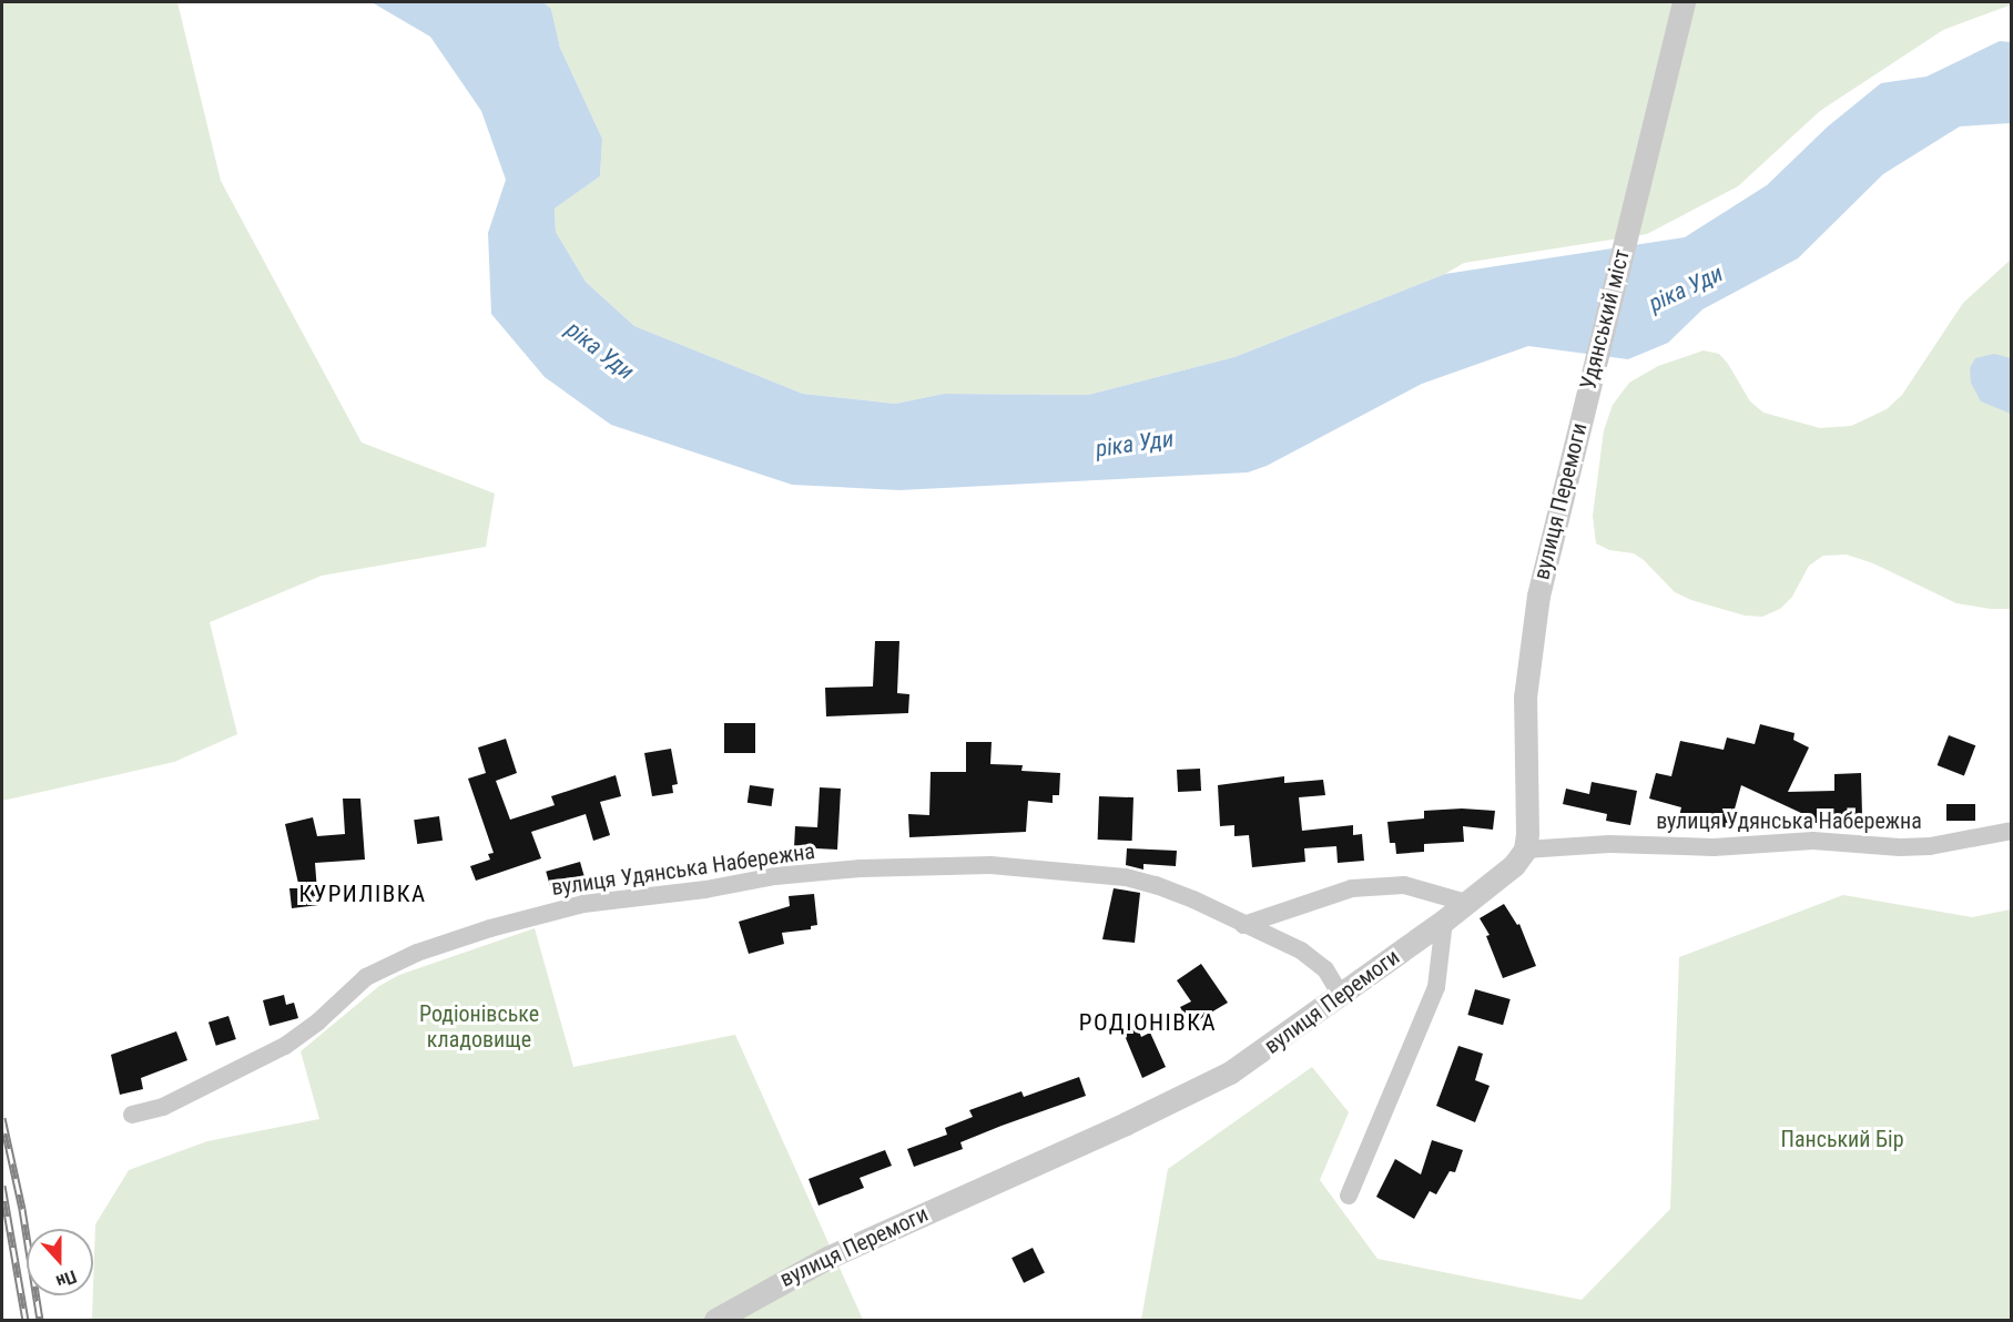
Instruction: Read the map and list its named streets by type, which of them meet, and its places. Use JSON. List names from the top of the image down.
{
  "streets": {
    "street": ["Удянський міст", "вулиця Перемоги", "вулиця Удянська Набережна"]
  },
  "crossings": [
    ["Удянський міст", "вулиця Перемоги"],
    ["вулиця Перемоги", "вулиця Удянська Набережна"]
  ],
  "districts": ["КУРИЛІВКА", "РОДІОНІВКА"],
  "water": ["ріка Уди"],
  "parks": ["Родіонівське кладовище", "Панський Бір"],
  "north": "bottom"
}
